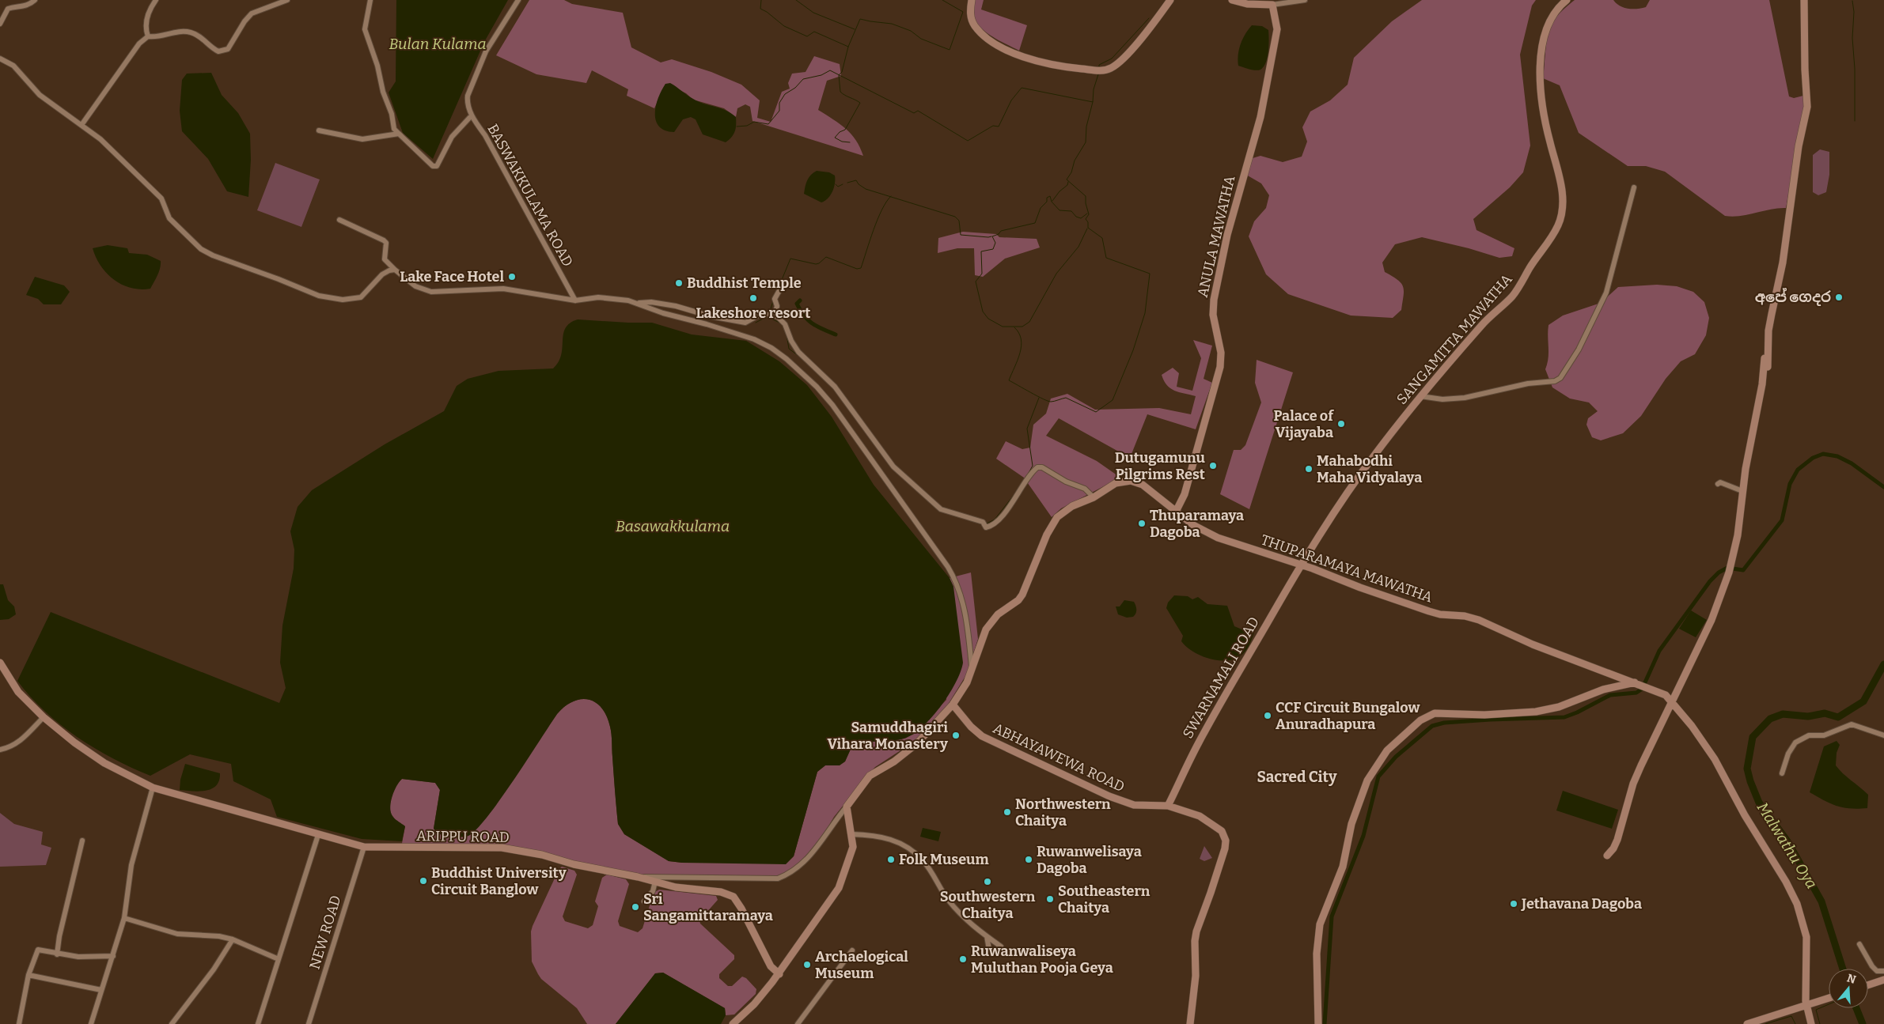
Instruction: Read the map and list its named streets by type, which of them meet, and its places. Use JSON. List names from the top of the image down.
{
  "streets": {
    "main road": [
      "ANULA MAWATHA",
      "SANGAMITTA MAWATHA",
      "THUPARAMAYA MAWATHA",
      "SWARNAMALI ROAD",
      "ABHAYAWEWA ROAD",
      "ARIPPU ROAD"
    ],
    "street": ["BASWAKKULAMA ROAD", "NEW ROAD"]
  },
  "crossings": [
    ["ANULA MAWATHA", "THUPARAMAYA MAWATHA"],
    ["SANGAMITTA MAWATHA", "THUPARAMAYA MAWATHA"],
    ["SANGAMITTA MAWATHA", "SWARNAMALI ROAD"],
    ["THUPARAMAYA MAWATHA", "SWARNAMALI ROAD"],
    ["THUPARAMAYA MAWATHA", "ABHAYAWEWA ROAD"],
    ["SWARNAMALI ROAD", "ABHAYAWEWA ROAD"],
    ["ARIPPU ROAD", "NEW ROAD"]
  ],
  "districts": ["Sacred City"],
  "water": ["Bulan Kulama", "Basawakkulama", "Malwathu Oya"],
  "places": [
    "Lake Face Hotel",
    "Buddhist Temple",
    "අපේ ගෙදර",
    "Lakeshore resort",
    "Palace of Vijayaba",
    "Dutugamunu Pilgrims Rest",
    "Mahabodhi Maha Vidyalaya",
    "Thuparamaya Dagoba",
    "CCF Circuit Bungalow Anuradhapura",
    "Samuddhagiri Vihara Monastery",
    "Northwestern Chaitya",
    "Folk Museum",
    "Ruwanwelisaya Dagoba",
    "Buddhist University Circuit Banglow",
    "Southwestern Chaitya",
    "Southeastern Chaitya",
    "Jethavana Dagoba",
    "Sri Sangamittaramaya",
    "Ruwanwaliseya Muluthan Pooja Geya",
    "Archaelogical Museum"
  ],
  "north": "top"
}
